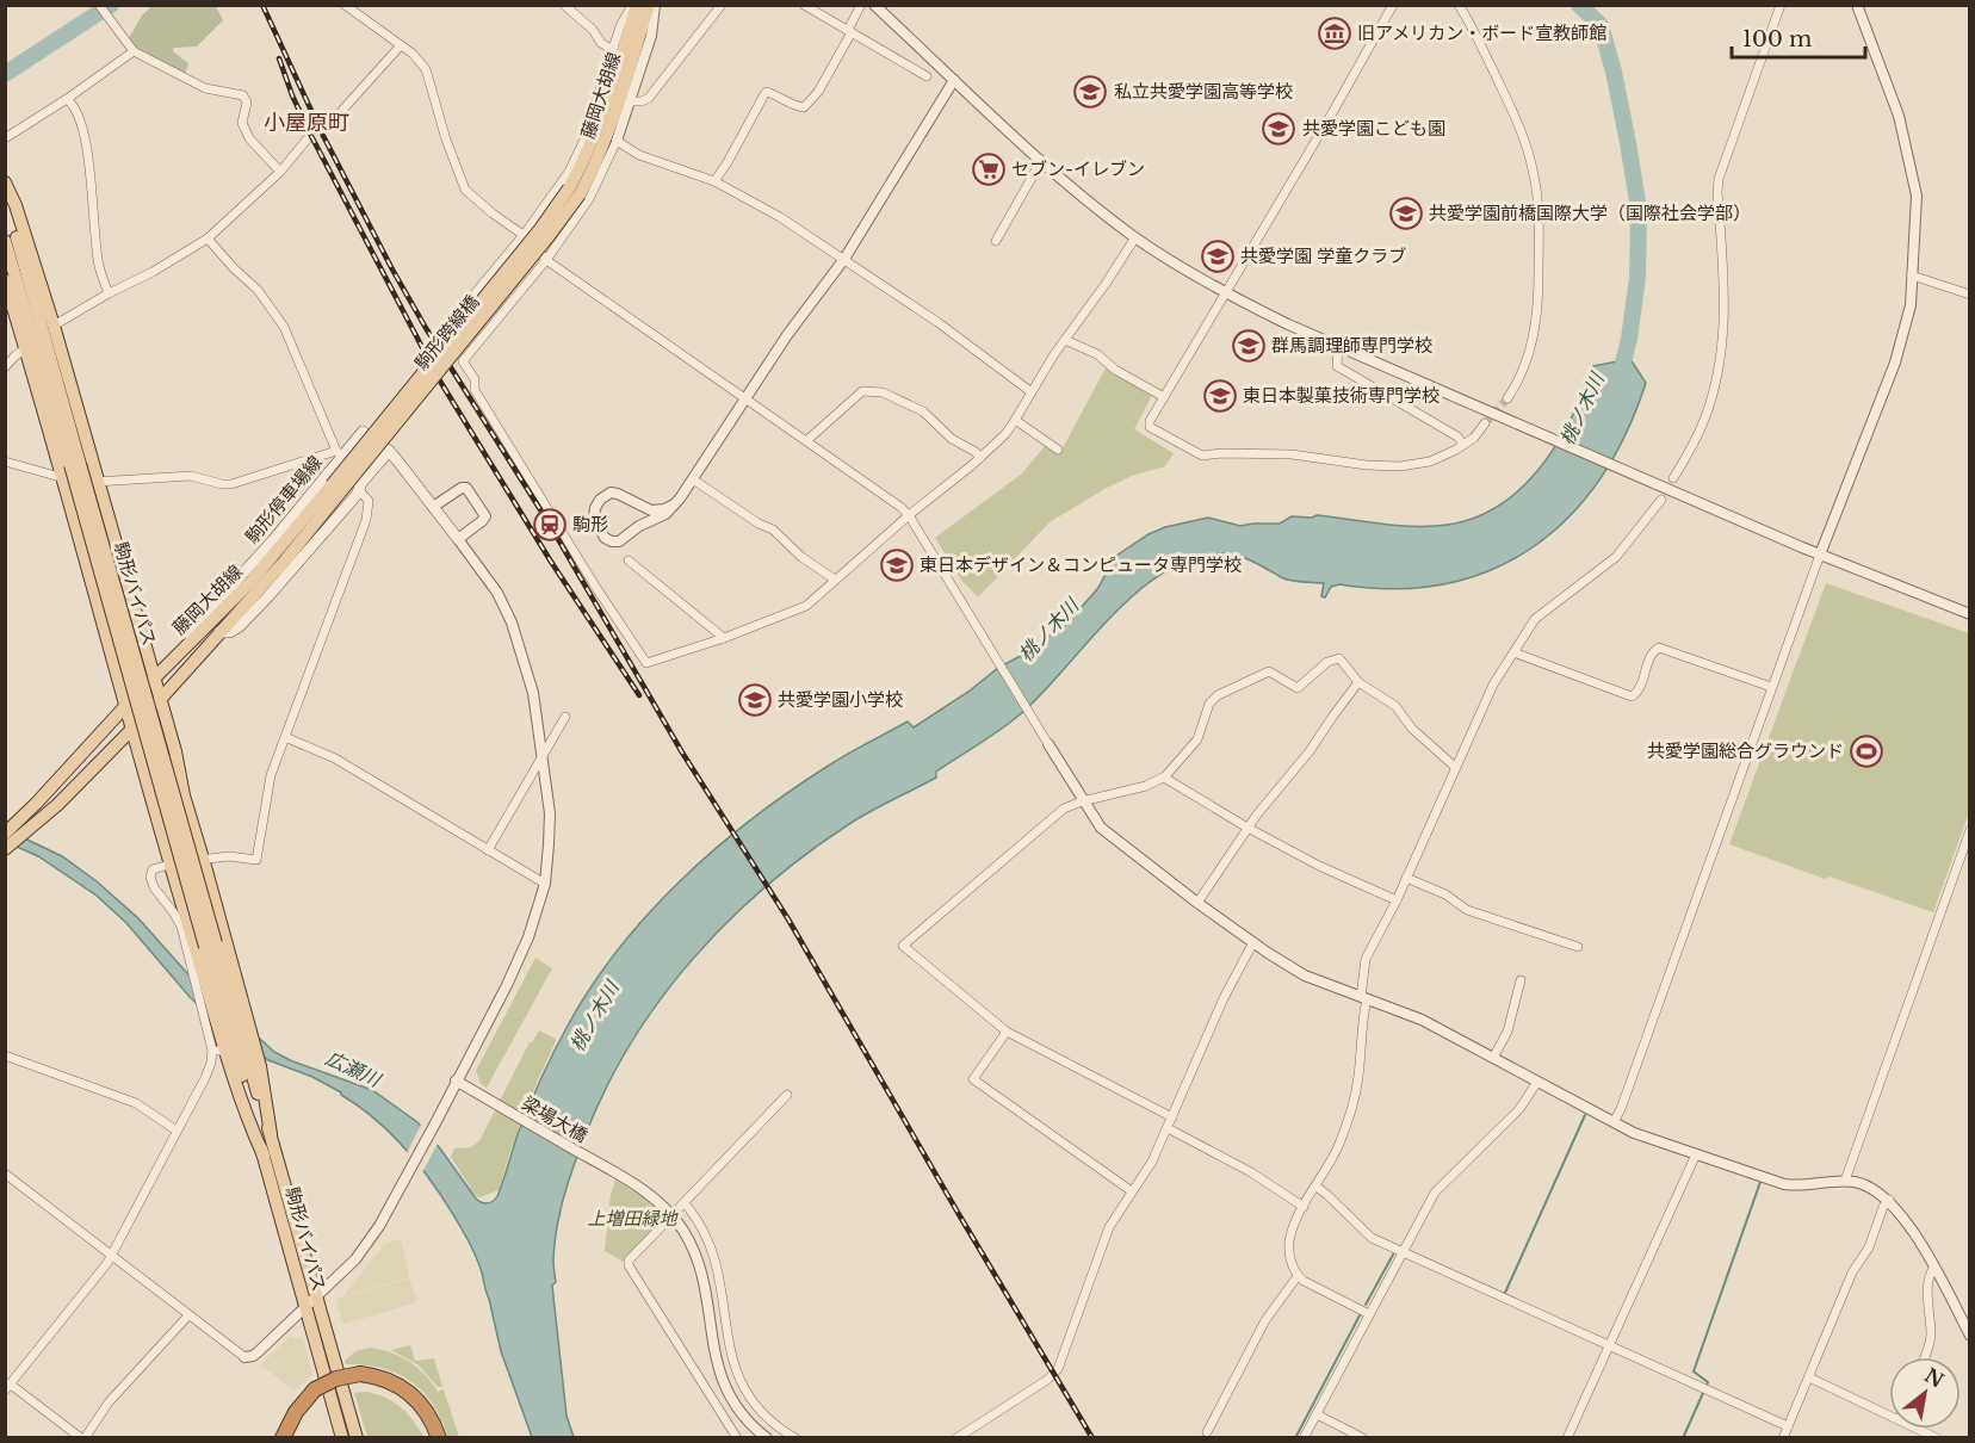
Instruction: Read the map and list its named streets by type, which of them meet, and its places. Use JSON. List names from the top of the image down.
{
  "streets": {
    "main road": [
      "藤岡大胡線",
      "駒形跨線橋",
      "駒形停車場線",
      "駒形バイパス"
    ],
    "street": ["梁場大橋"]
  },
  "crossings": [
    ["藤岡大胡線", "駒形跨線橋"],
    ["藤岡大胡線", "駒形停車場線"]
  ],
  "districts": ["小屋原町"],
  "water": ["桃ノ木川", "広瀬川"],
  "parks": ["上増田緑地"],
  "places": {
    "museum": ["旧アメリカン・ボード宣教師館"],
    "school or university": [
      "私立共愛学園高等学校",
      "共愛学園こども園",
      "共愛学園前橋国際大学（国際社会学部）",
      "共愛学園 学童クラブ",
      "群馬調理師専門学校",
      "東日本製菓技術専門学校",
      "東日本デザイン＆コンピュータ専門学校",
      "共愛学園小学校"
    ],
    "supermarket": ["セブン-イレブン"],
    "station": ["駒形"],
    "sports": ["共愛学園総合グラウンド"]
  },
  "scale_bar": "100 m",
  "north": "top right"
}
